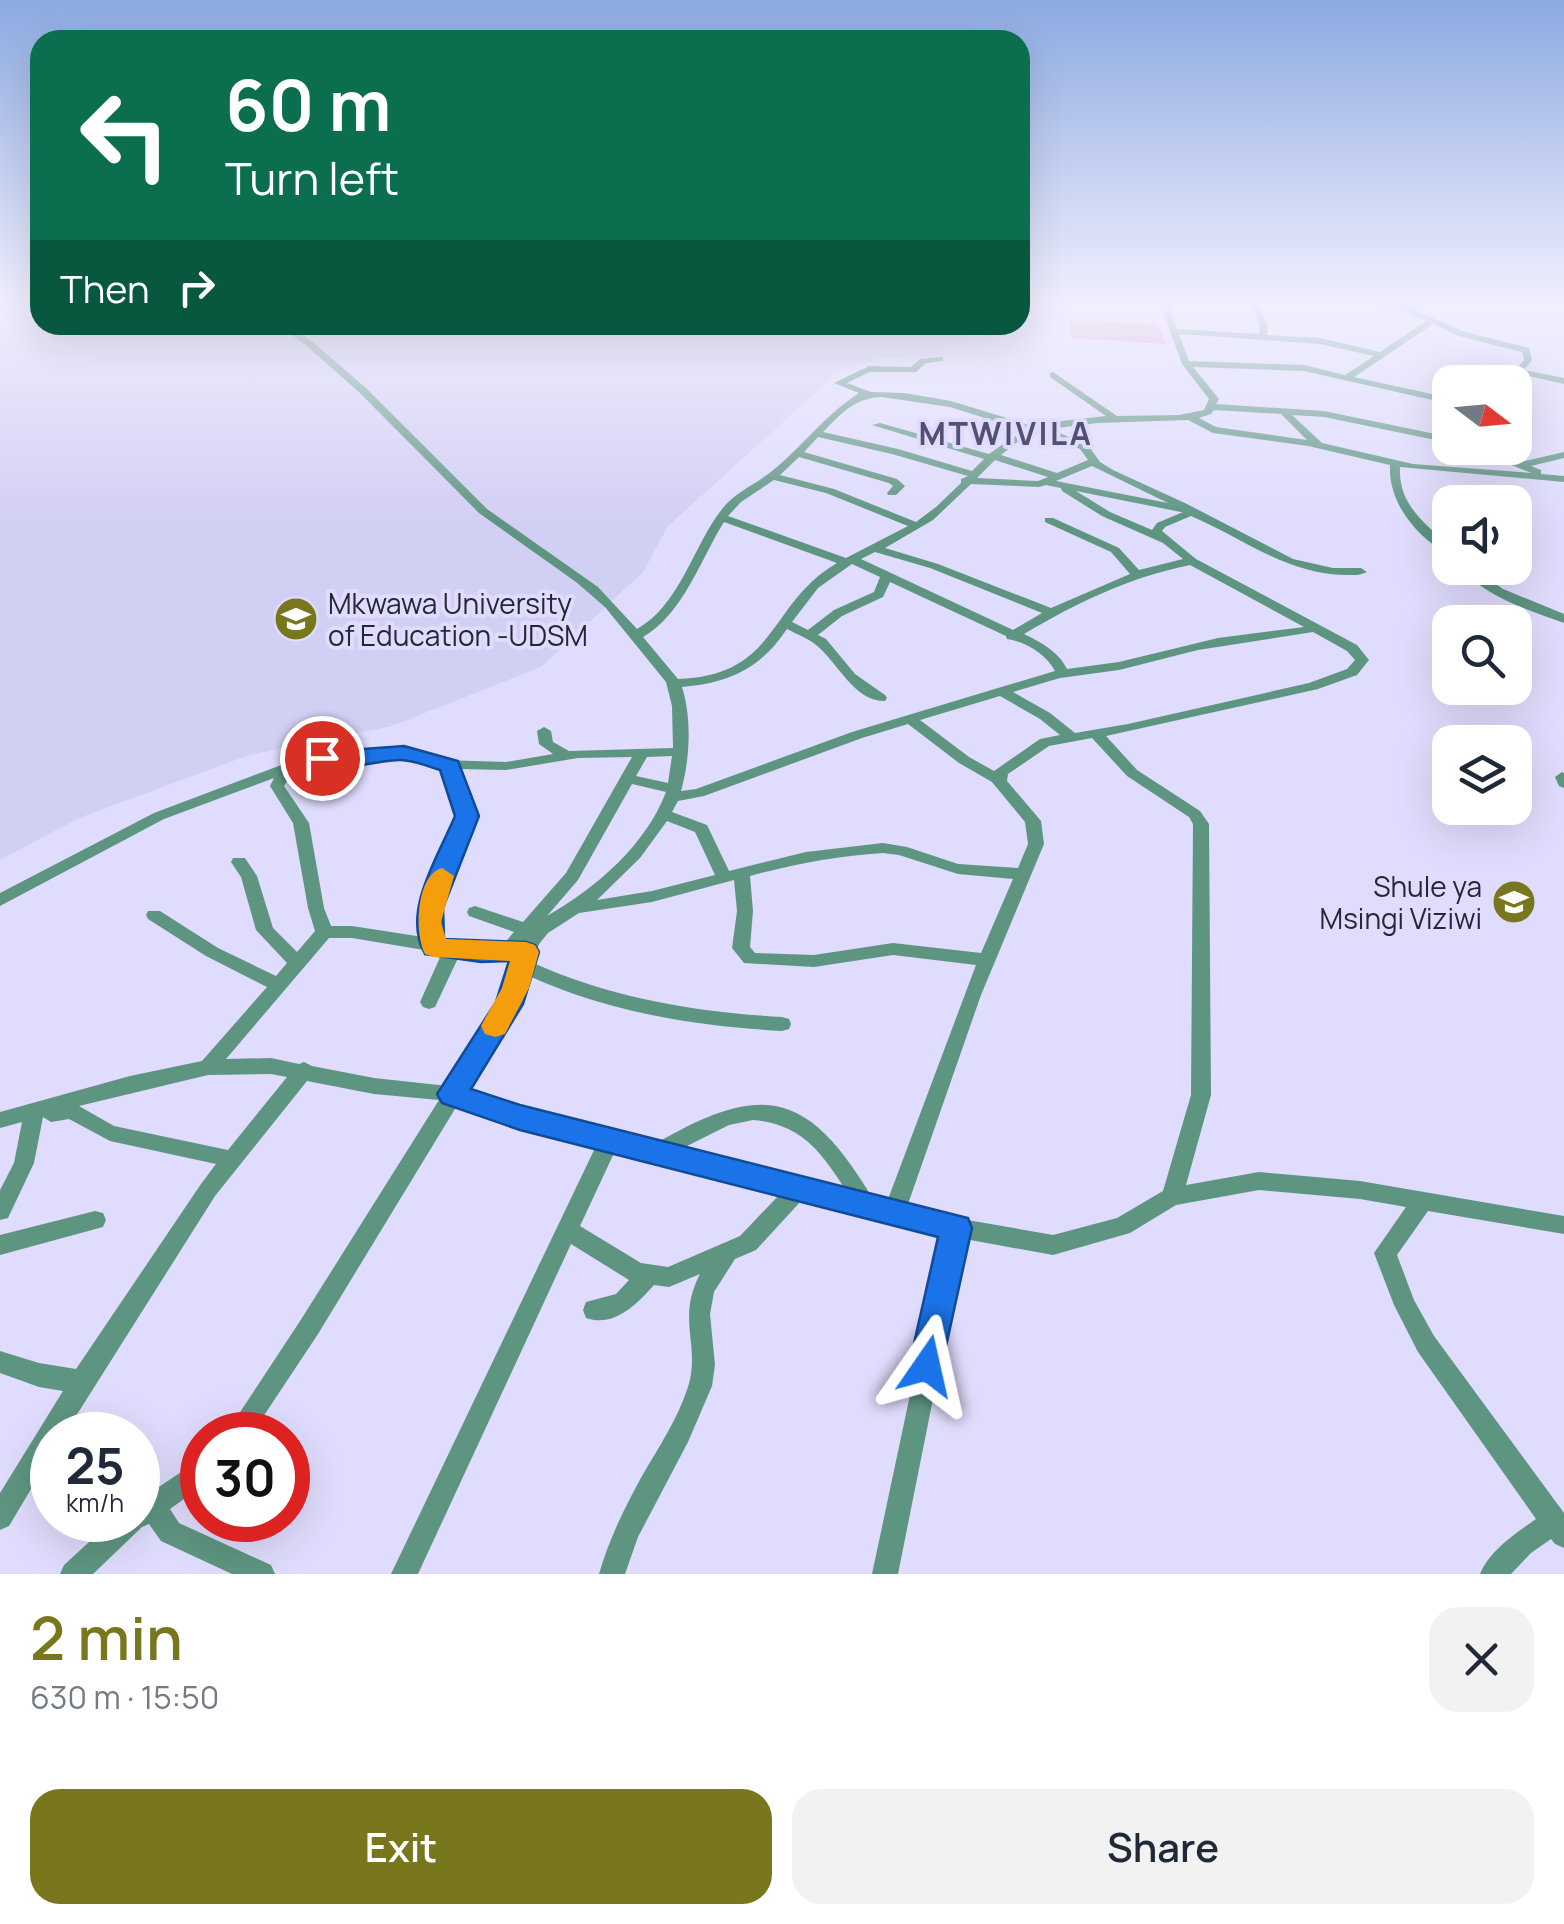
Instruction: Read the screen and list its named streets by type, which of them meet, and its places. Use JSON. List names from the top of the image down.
{
  "districts": ["MTWIVILA"],
  "places": {
    "school or university": ["Mkwawa University of Education -UDSM", "Shule ya Msingi Viziwi"]
  },
  "north": "right",
  "page": {
    "turn": ["60 m", "Turn left"],
    "then": "Then",
    "speed": "25 km/h",
    "limit": "30",
    "heading": ["2 min", "630 m · 15:50"],
    "buttons": ["Exit", "Share"]
  }
}
